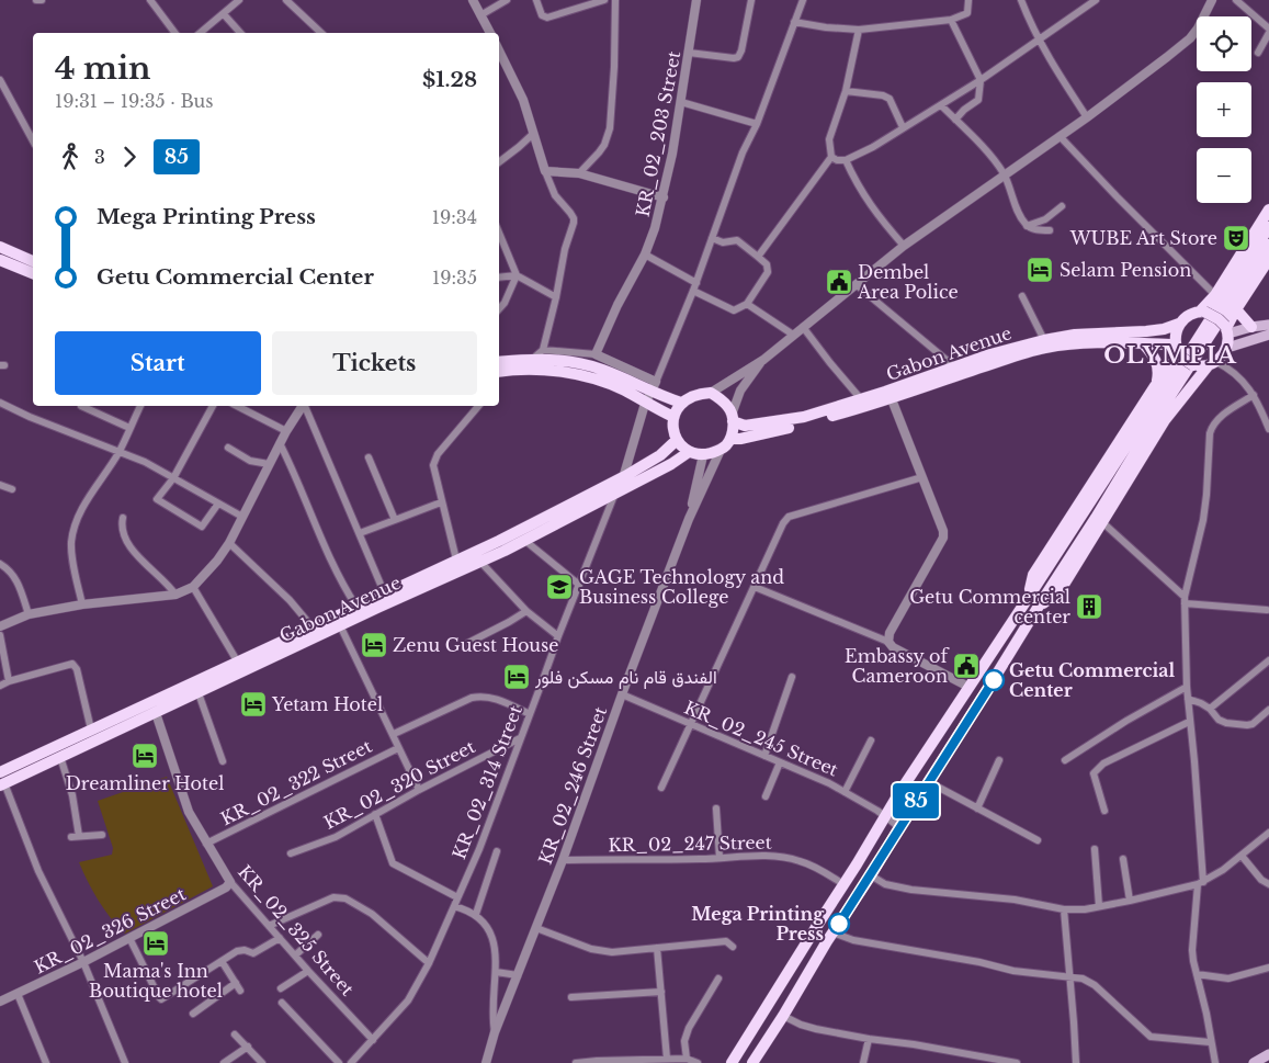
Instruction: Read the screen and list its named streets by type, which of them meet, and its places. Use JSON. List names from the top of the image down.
{
  "streets": {
    "main road": ["Gabon Avenue"],
    "street": [
      "KR_02_203 Street",
      "KR_02_245 Street",
      "KR_02_322 Street",
      "KR_02_314 Street",
      "KR_02_320 Street",
      "KR_02_246 Street",
      "KR_02_247 Street",
      "KR_02_326 Street",
      "KR_02_325 Street"
    ]
  },
  "crossings": [
    ["Gabon Avenue", "KR_02_314 Street"],
    ["Gabon Avenue", "KR_02_246 Street"],
    ["Gabon Avenue", "KR_02_325 Street"],
    ["KR_02_245 Street", "KR_02_246 Street"],
    ["KR_02_322 Street", "KR_02_325 Street"],
    ["KR_02_314 Street", "KR_02_320 Street"],
    ["KR_02_314 Street", "KR_02_325 Street"],
    ["KR_02_246 Street", "KR_02_247 Street"],
    ["KR_02_326 Street", "KR_02_325 Street"]
  ],
  "districts": ["OLYMPIA"],
  "places": {
    "theatre": ["WUBE Art Store"],
    "hotel": [
      "Selam Pension",
      "Zenu Guest House",
      "الفندق قام نام مسكن فلور",
      "Yetam Hotel",
      "Dreamliner Hotel",
      "Mama's Inn Boutique hotel"
    ],
    "public building": ["Dembel Area Police", "Embassy of Cameroon"],
    "school or university": ["GAGE Technology and Business College"],
    "building": ["Getu Commercial center"],
    "other": ["Getu Commercial Center", "Mega Printing Press"]
  },
  "lines": ["bus line 85"],
  "page": {
    "on_map": "85",
    "map_buttons": ["+", "−"],
    "heading": ["4 min", "19:31 – 19:35 · Bus", "$1.28"],
    "legs": ["3", "85"],
    "list": [
      {
        "name": "Mega Printing Press",
        "value": "19:34"
      },
      {
        "name": "Getu Commercial Center",
        "value": "19:35"
      }
    ],
    "buttons": ["Start", "Tickets"]
  }
}
